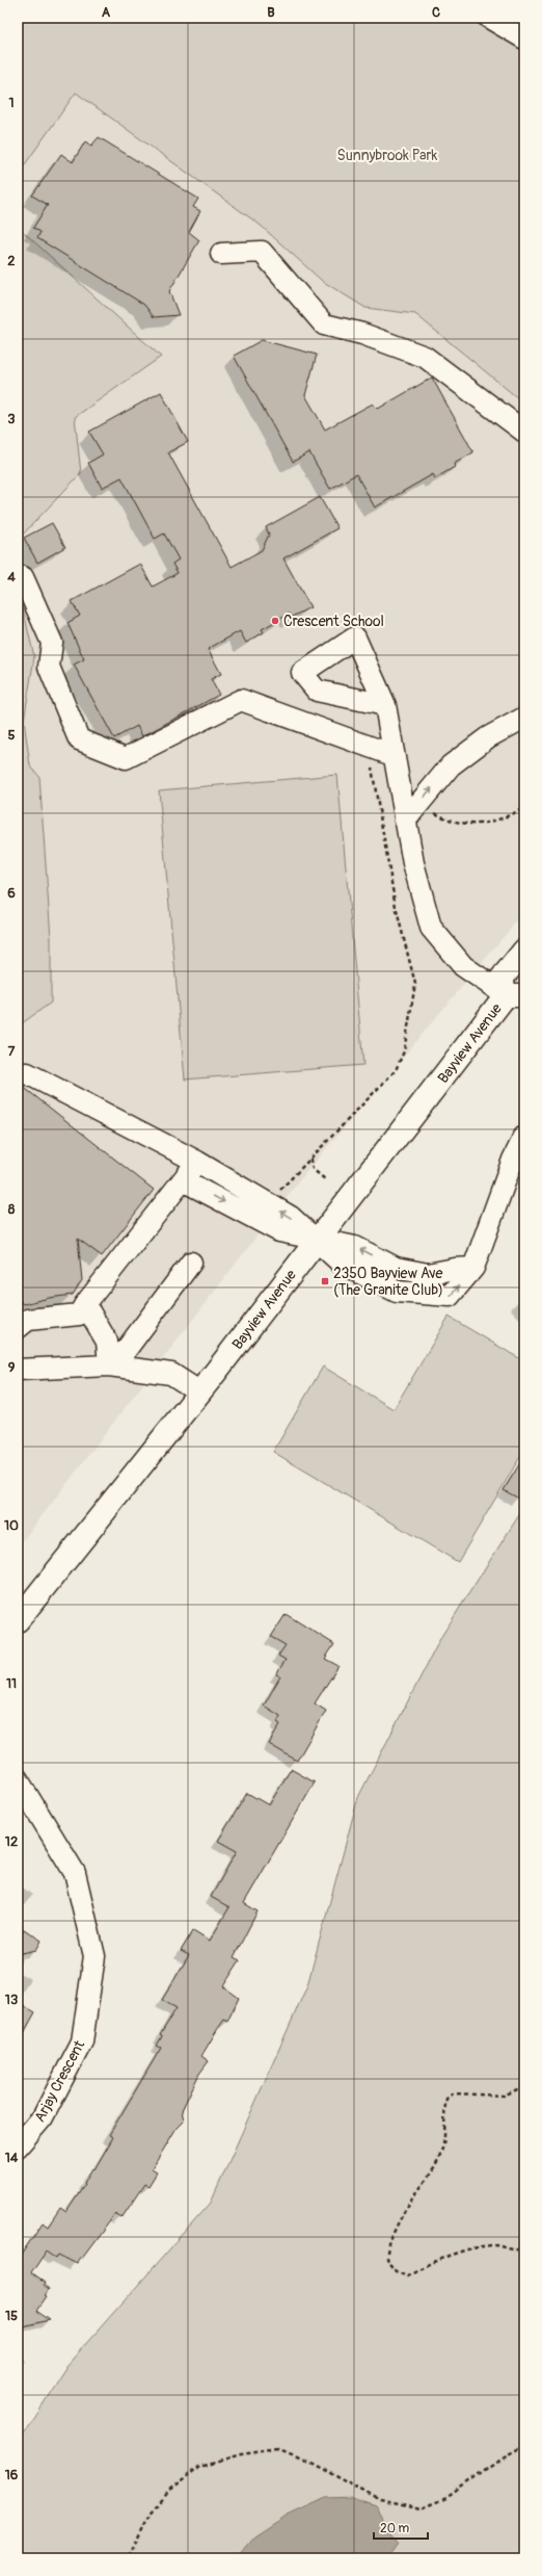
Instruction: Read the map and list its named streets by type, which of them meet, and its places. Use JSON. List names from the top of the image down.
{
  "streets": {
    "main road": ["Bayview Avenue"],
    "street": ["Arjay Crescent"]
  },
  "parks": ["Sunnybrook Park"],
  "places": {
    "other": ["Crescent School"],
    "transit": ["2350 Bayview Ave (The Granite Club)"]
  },
  "scale_bar": "20 m",
  "grid": {
    "columns": ["A", "B", "C"],
    "rows": [
      "1",
      "2",
      "3",
      "4",
      "5",
      "6",
      "7",
      "8",
      "9",
      "10",
      "11",
      "12",
      "13",
      "14",
      "15",
      "16"
    ]
  }
}
